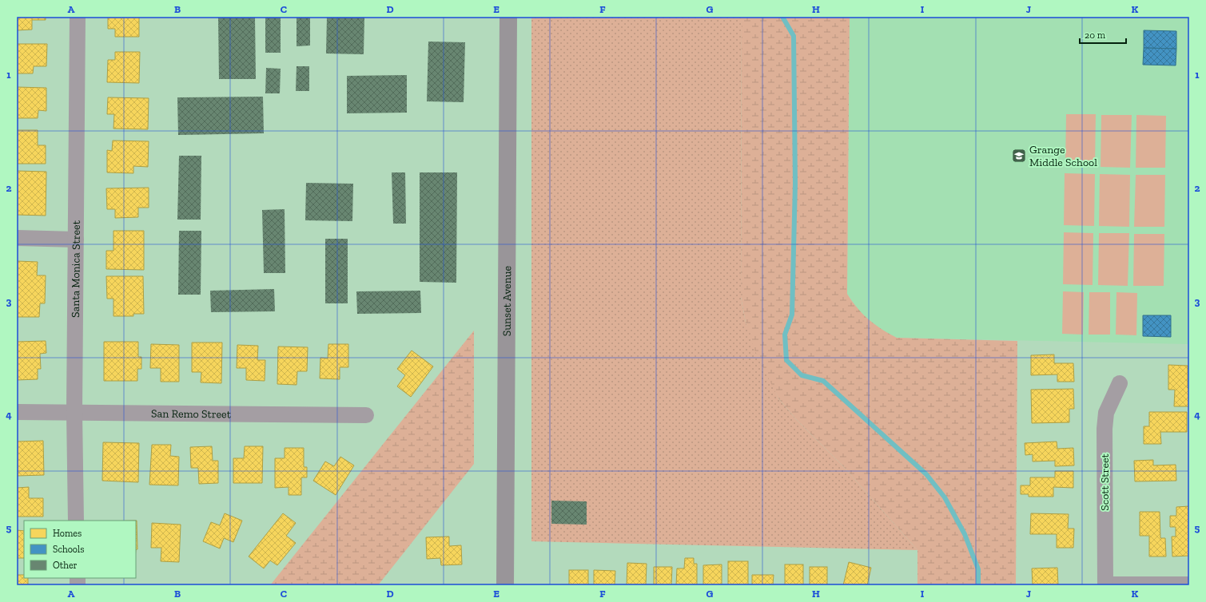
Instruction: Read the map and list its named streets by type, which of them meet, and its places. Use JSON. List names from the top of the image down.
{
  "streets": {
    "main road": ["Sunset Avenue"],
    "street": ["Santa Monica Street", "San Remo Street", "Scott Street"]
  },
  "crossings": [
    ["Santa Monica Street", "San Remo Street"]
  ],
  "places": {
    "school or university": ["Grange Middle School"]
  },
  "legend": ["Homes", "Schools", "Other"],
  "scale_bar": "20 m",
  "grid": {
    "columns": [
      "A",
      "B",
      "C",
      "D",
      "E",
      "F",
      "G",
      "H",
      "I",
      "J",
      "K"
    ],
    "rows": [
      "1",
      "2",
      "3",
      "4",
      "5"
    ]
  }
}
